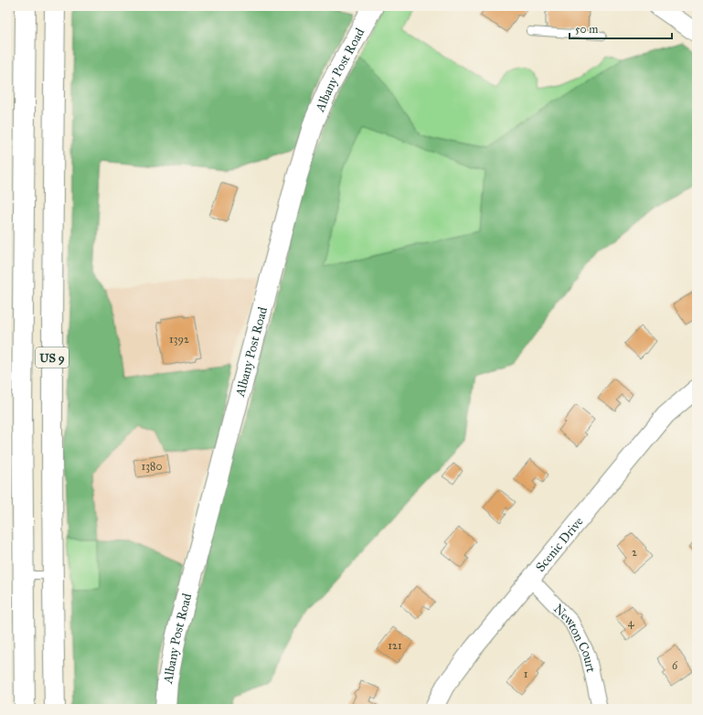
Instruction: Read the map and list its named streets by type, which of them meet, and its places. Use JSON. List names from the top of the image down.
{
  "streets": {
    "main road": ["Albany Post Road", "US 9"],
    "street": ["Scenic Drive", "Newton Court"]
  },
  "crossings": [
    ["Scenic Drive", "Newton Court"]
  ],
  "house_numbers": [
    "1392",
    "1380",
    "2",
    "4",
    "121",
    "6",
    "1"
  ],
  "scale_bar": "50 m"
}
